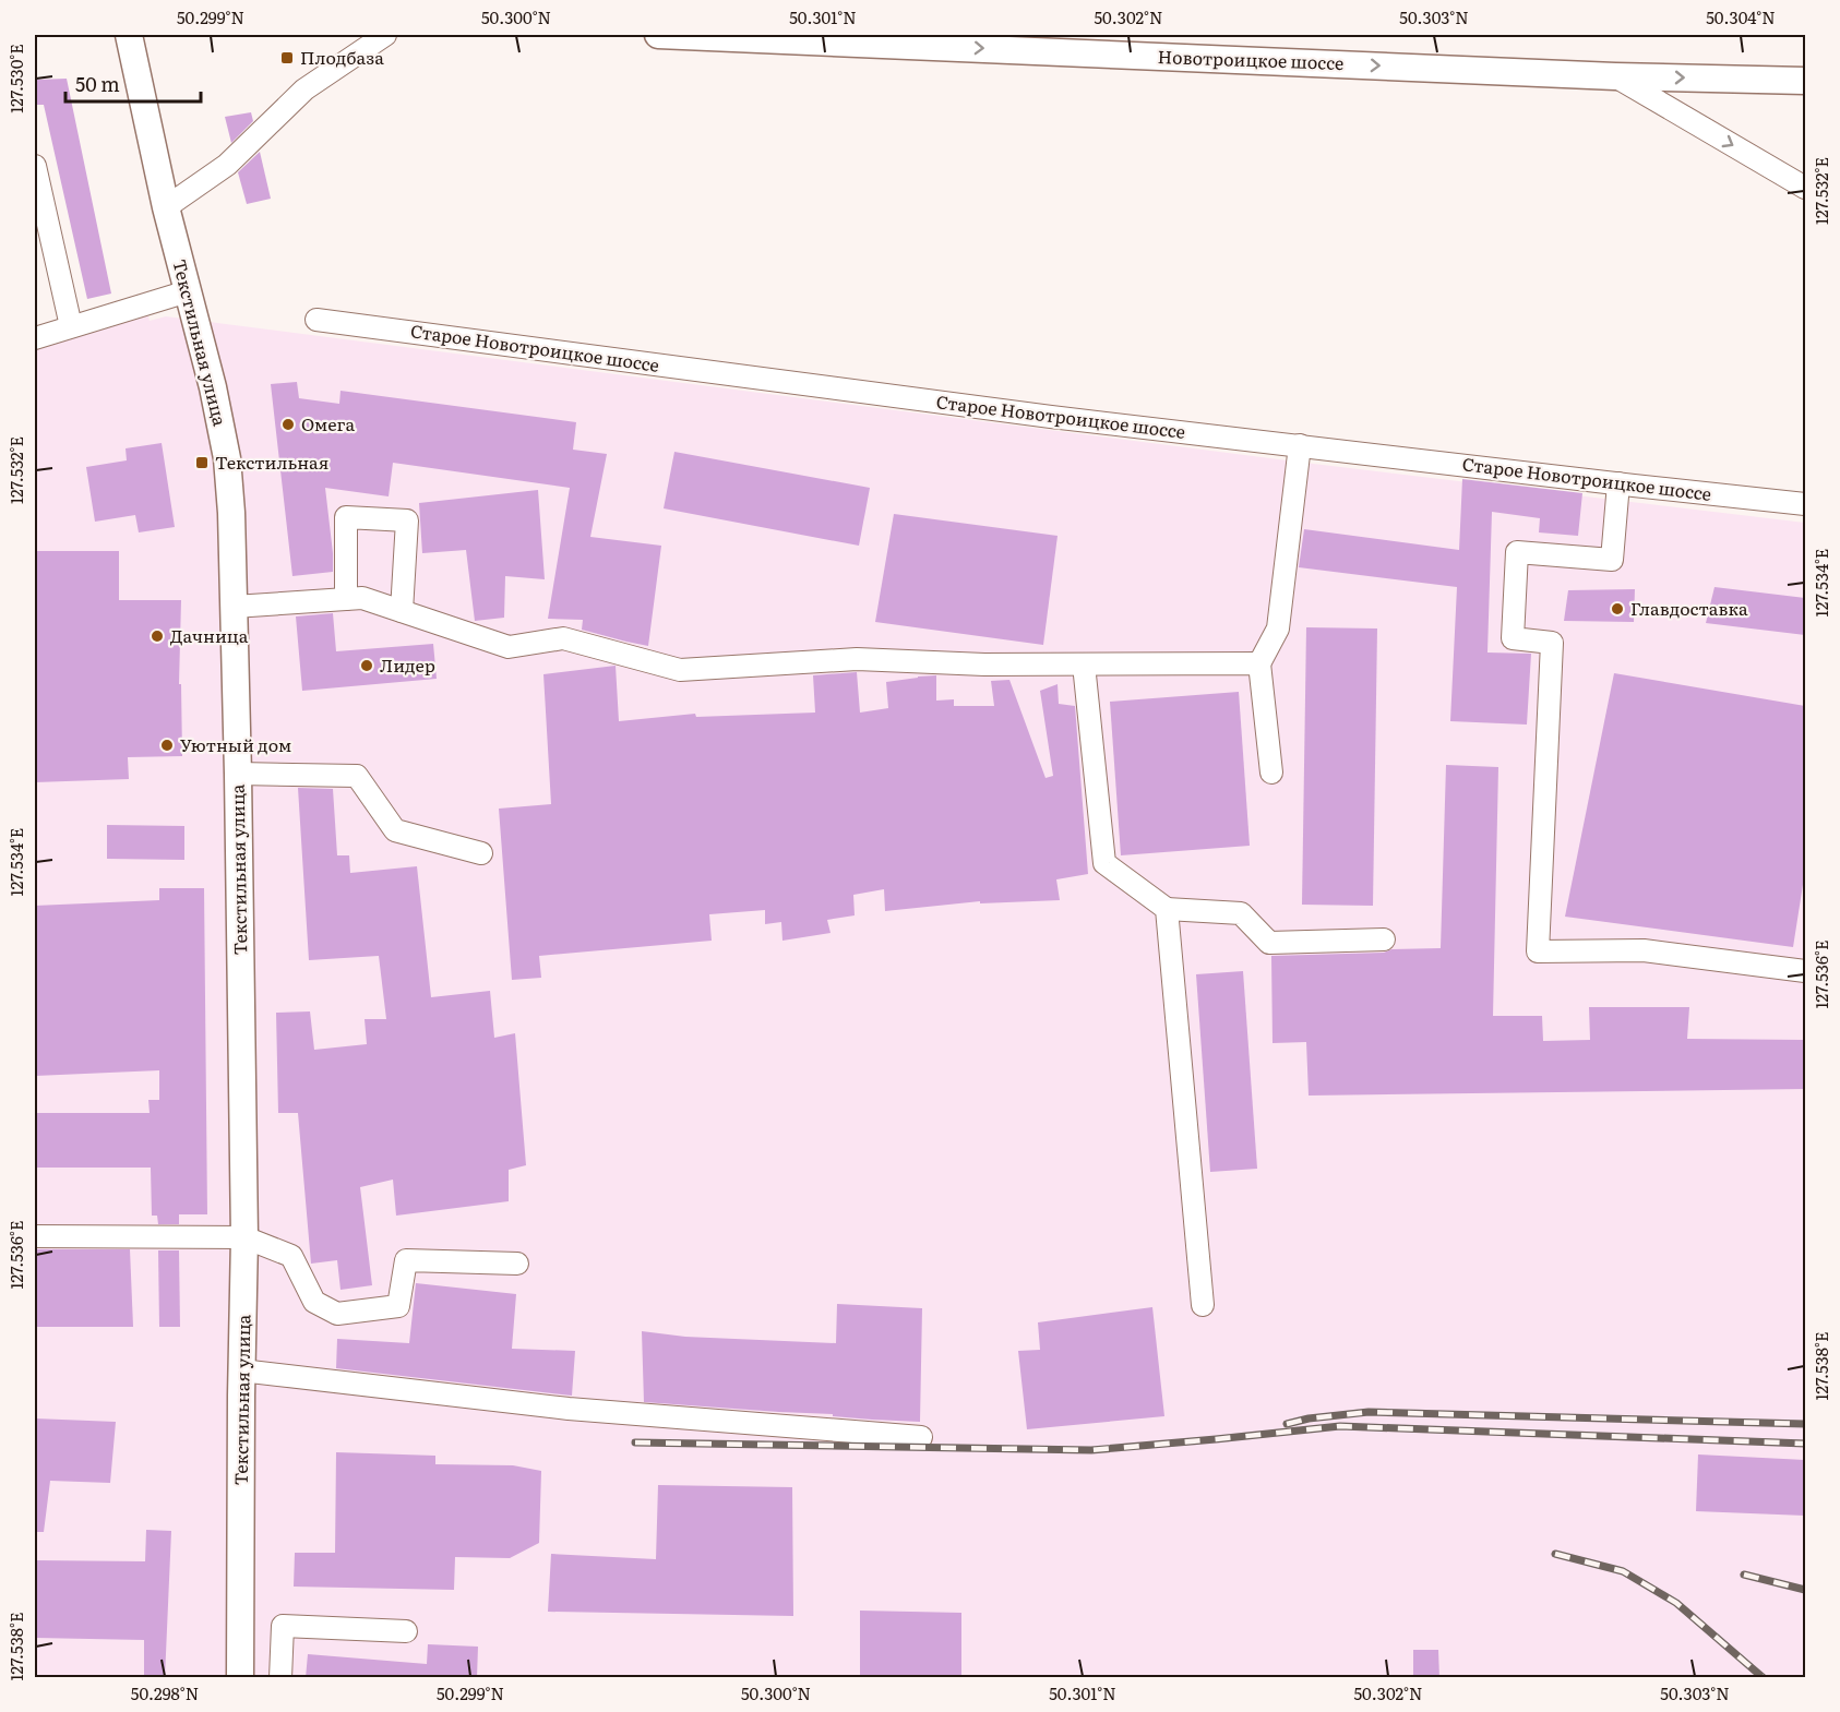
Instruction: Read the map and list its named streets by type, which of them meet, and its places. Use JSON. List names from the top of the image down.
{
  "streets": {
    "main road": ["Новотроицкое шоссе", "Текстильная улица"],
    "street": ["Старое Новотроицкое шоссе"]
  },
  "one_way": ["Новотроицкое шоссе"],
  "places": {
    "transit": ["Плодбаза", "Текстильная"],
    "other": [
      "Омега",
      "Главдоставка",
      "Дачница",
      "Лидер",
      "Уютный дом"
    ]
  },
  "scale_bar": "50 m",
  "coordinates": [
    "50.299°N",
    "50.300°N",
    "50.301°N",
    "50.302°N",
    "50.303°N",
    "50.304°N",
    "127.530°E",
    "127.532°E",
    "127.534°E",
    "127.536°E",
    "127.538°E",
    "50.298°N"
  ]
}
